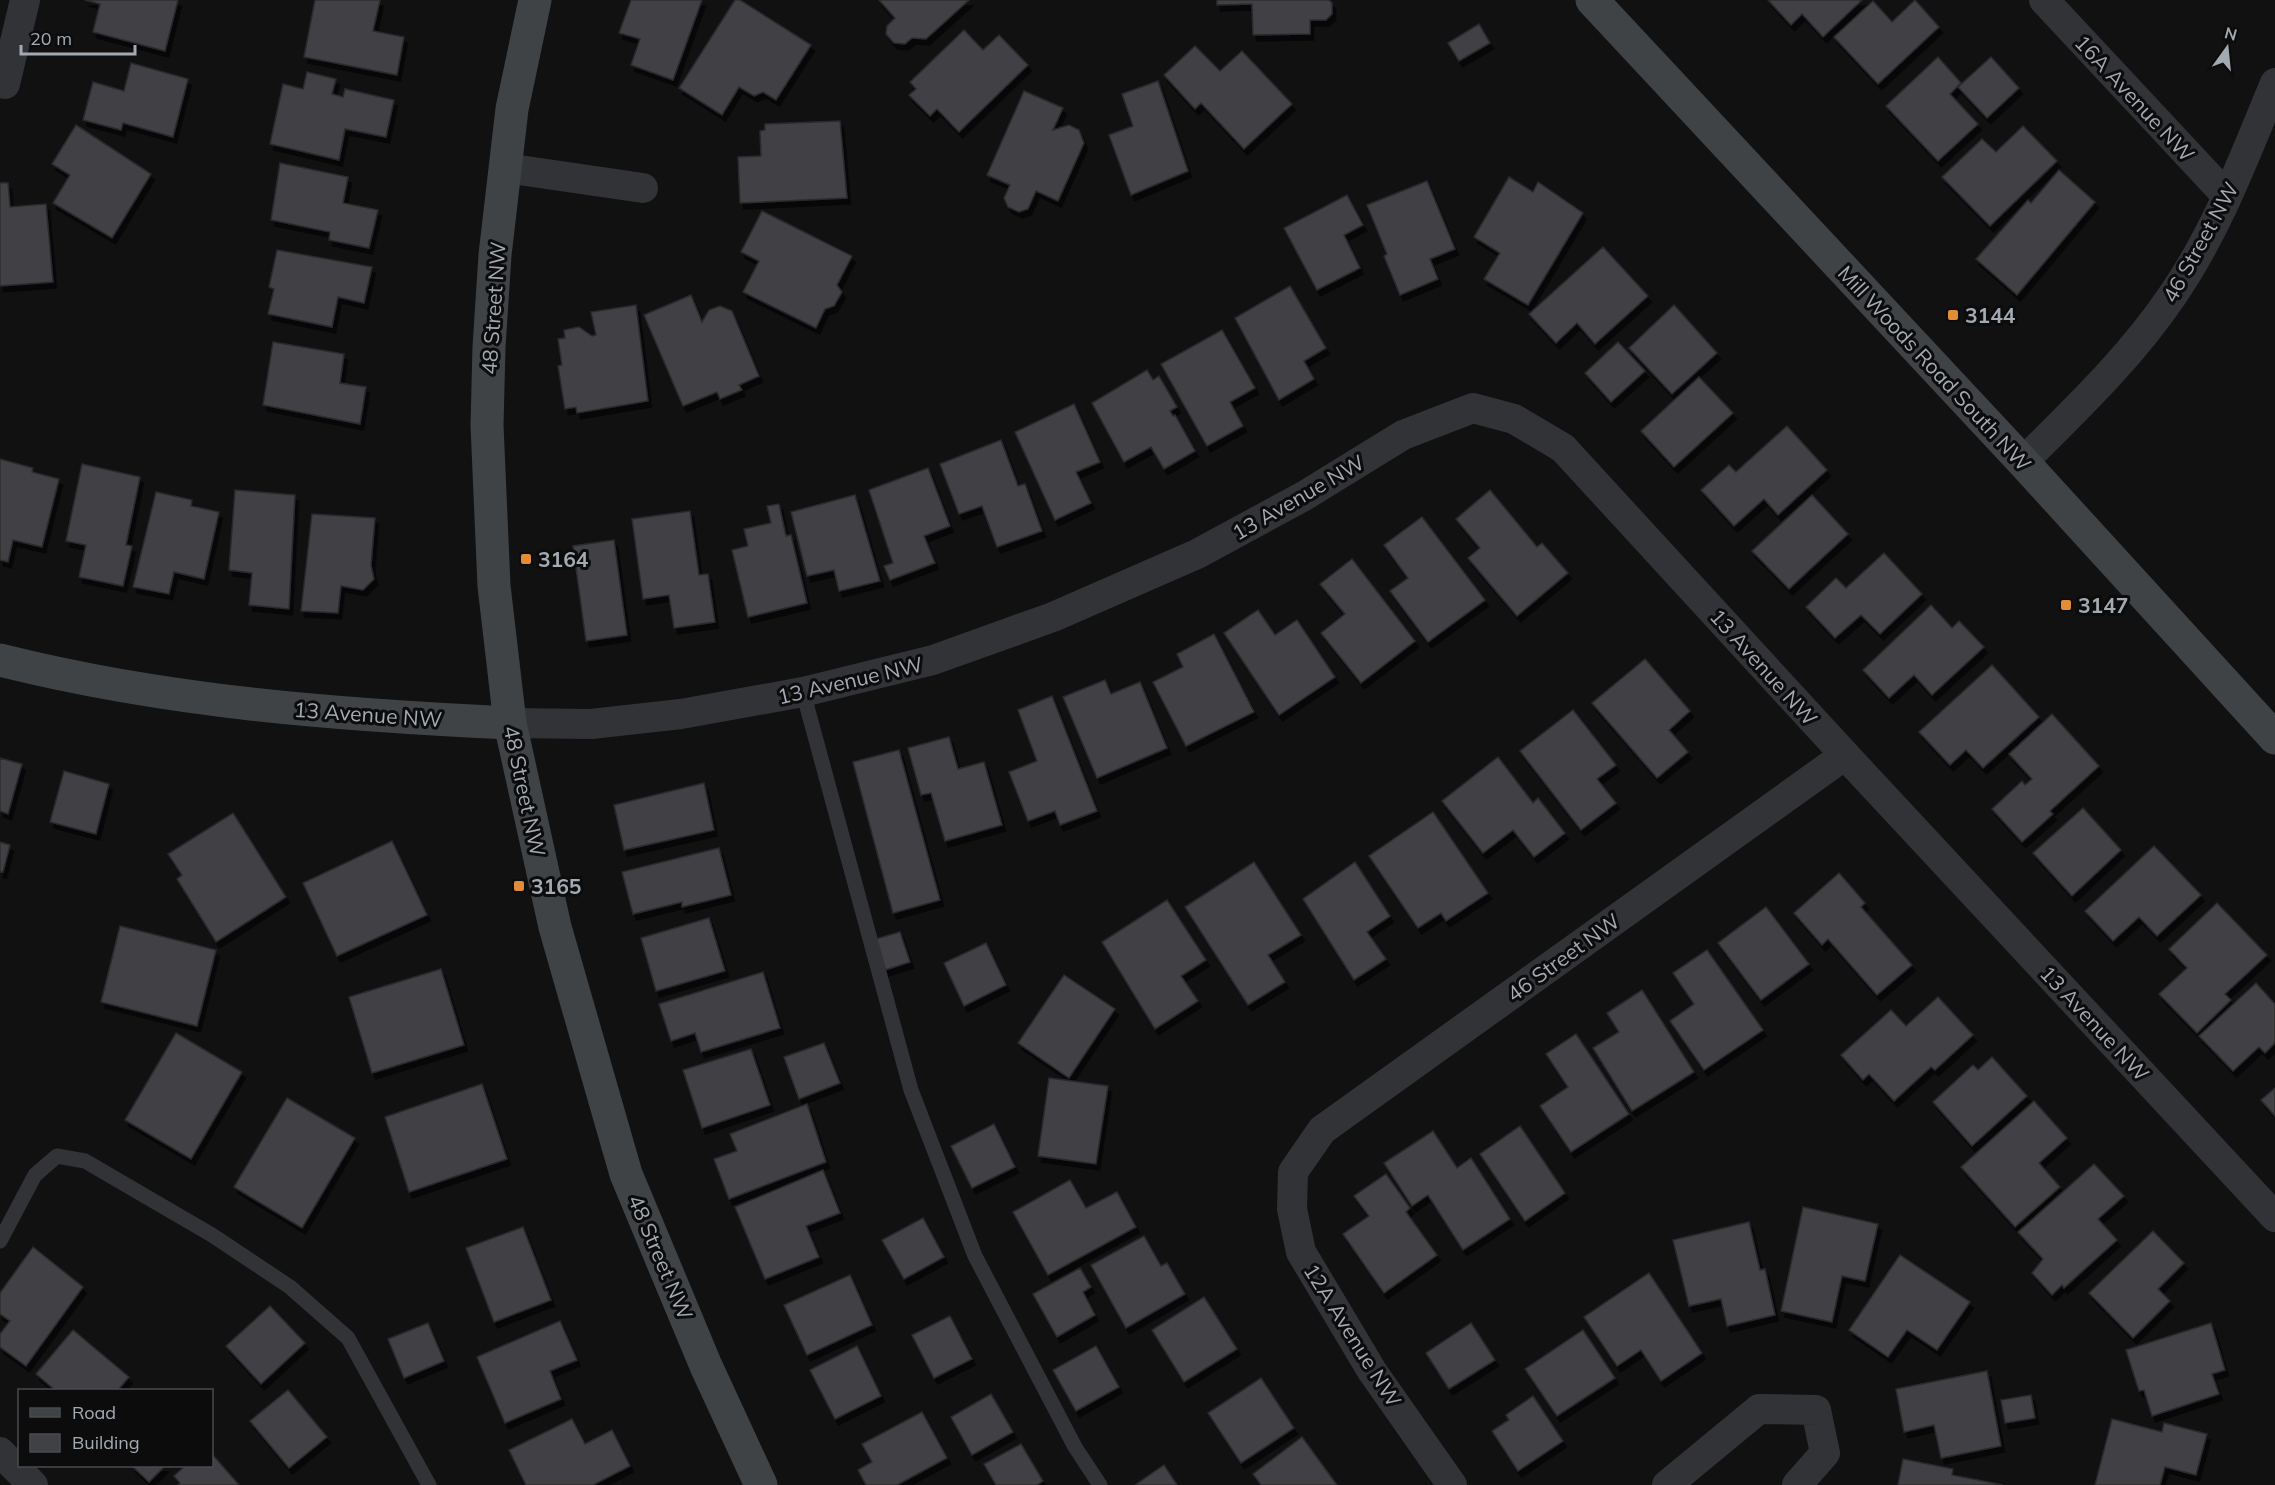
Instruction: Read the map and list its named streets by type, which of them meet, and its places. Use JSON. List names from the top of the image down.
{
  "streets": {
    "street": [
      "16A Avenue NW",
      "46 Street NW",
      "48 Street NW",
      "Mill Woods Road South NW",
      "13 Avenue NW",
      "12A Avenue NW"
    ]
  },
  "crossings": [
    ["16A Avenue NW", "46 Street NW"],
    ["46 Street NW", "Mill Woods Road South NW"],
    ["46 Street NW", "13 Avenue NW"],
    ["46 Street NW", "12A Avenue NW"],
    ["48 Street NW", "13 Avenue NW"]
  ],
  "places": {
    "transit": [
      "3144",
      "3164",
      "3147",
      "3165"
    ]
  },
  "legend": ["Road", "Building"],
  "scale_bar": "20 m",
  "north": "top"
}
